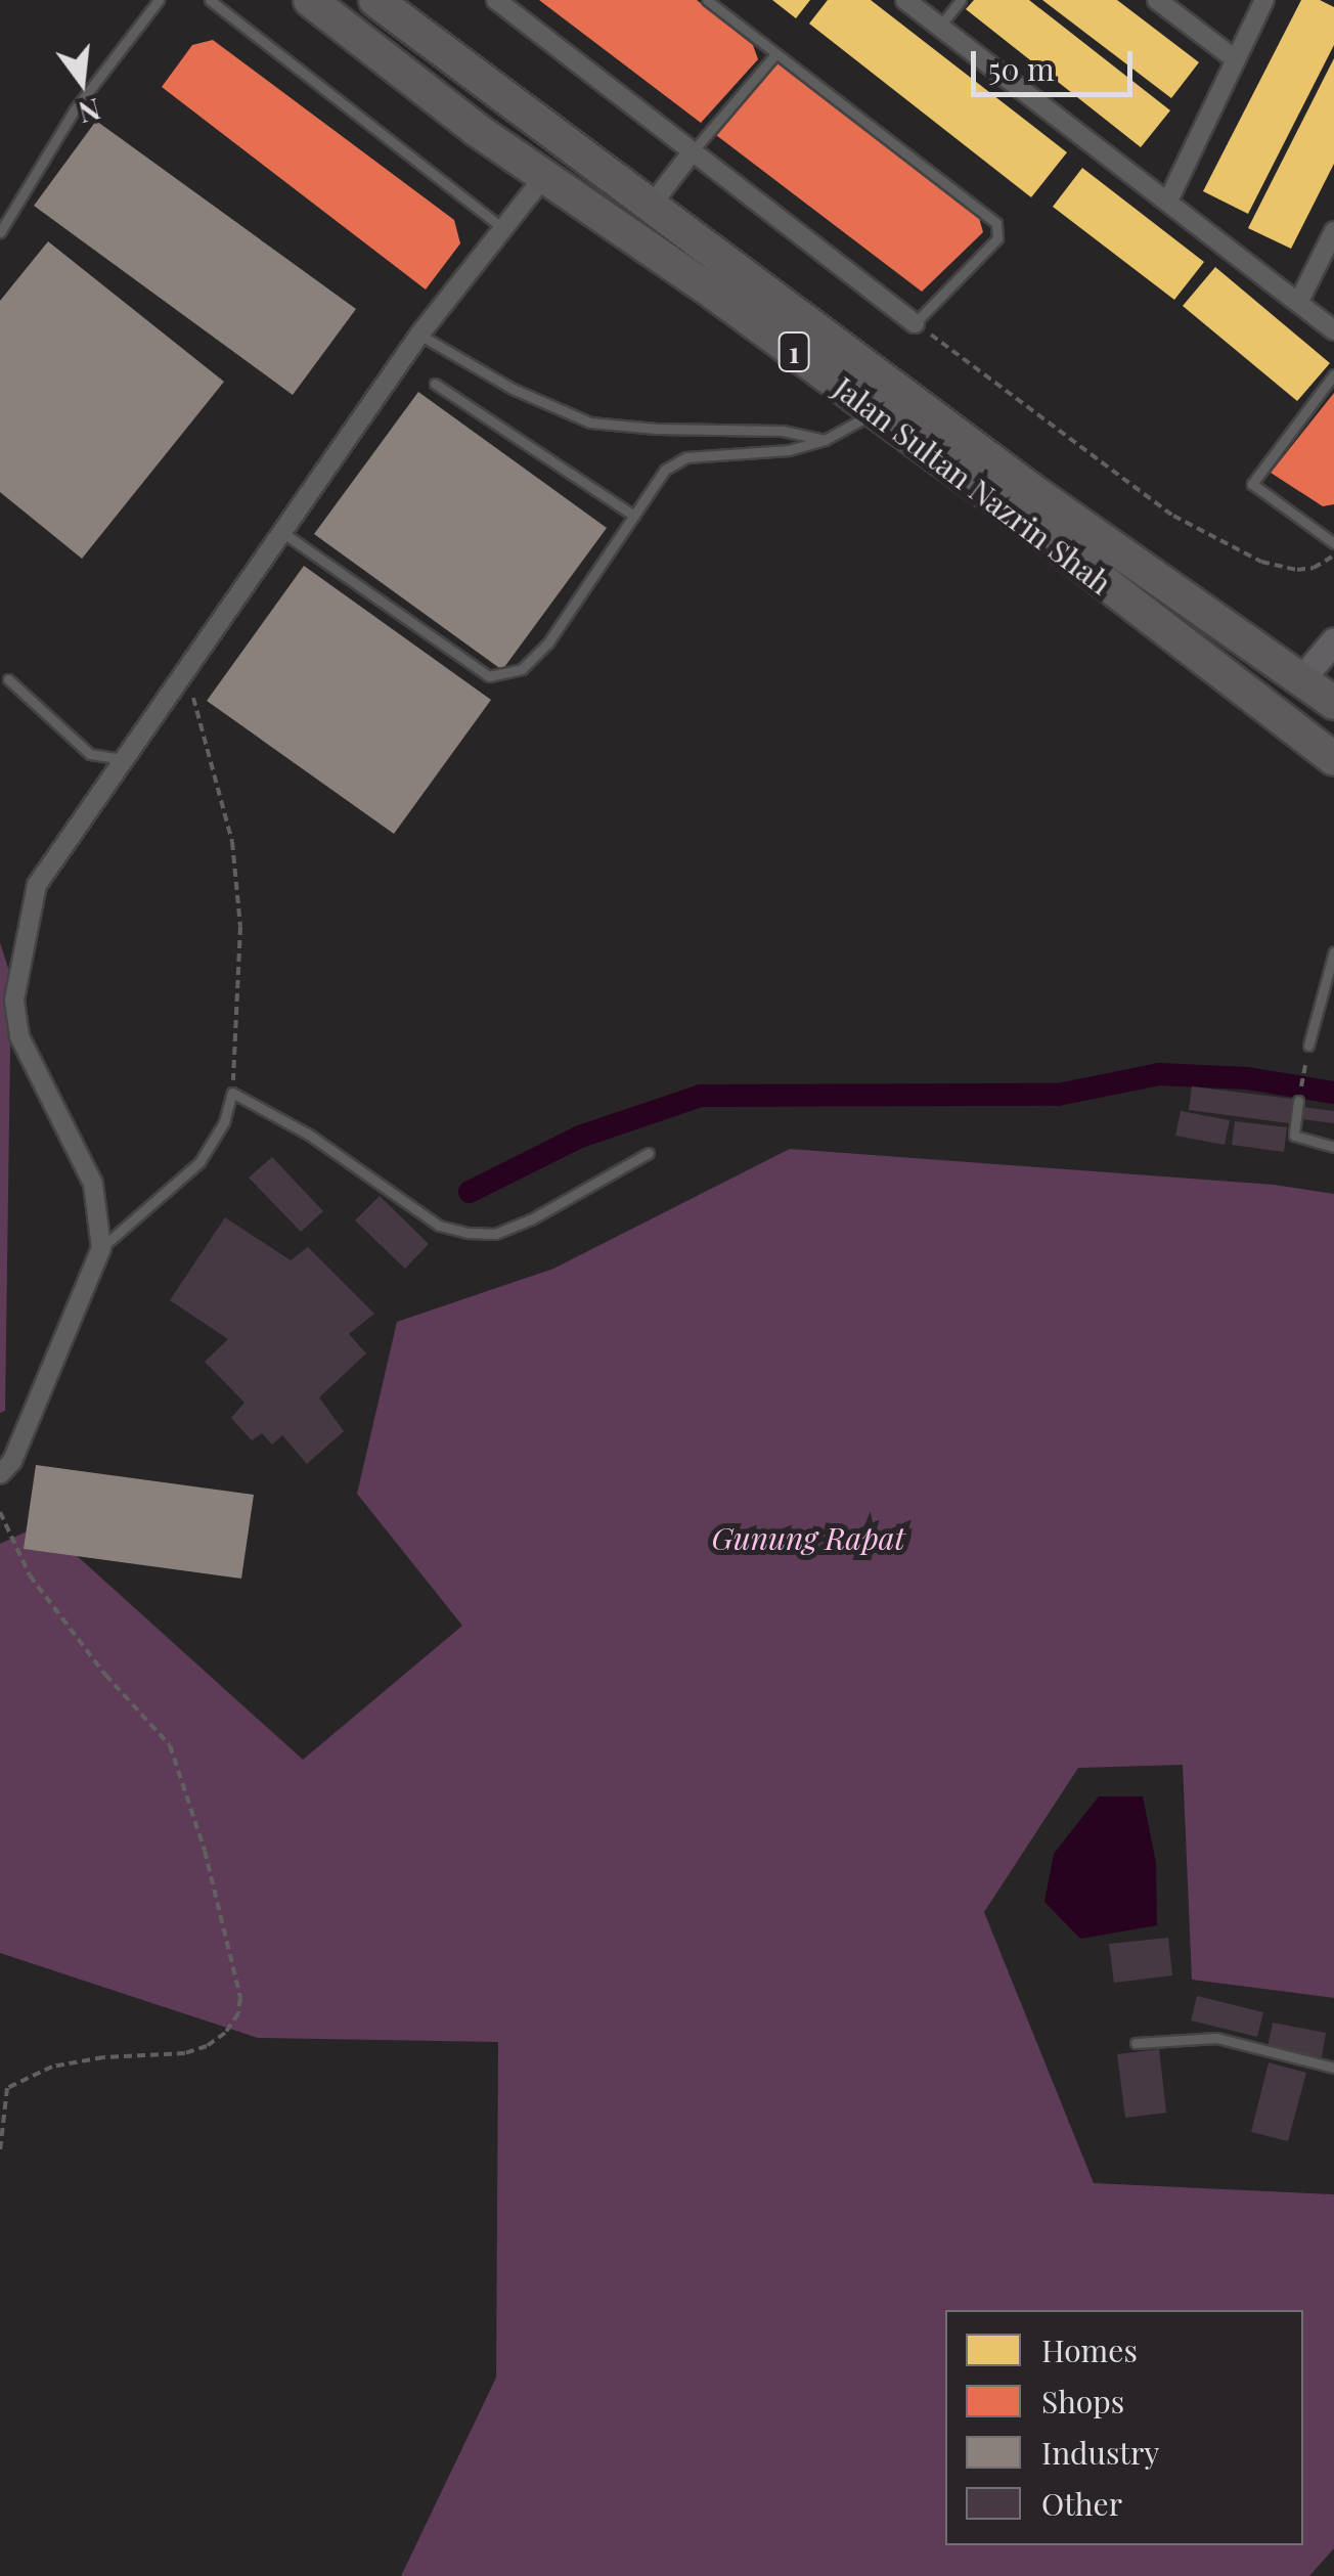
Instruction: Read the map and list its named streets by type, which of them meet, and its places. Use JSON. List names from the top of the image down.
{
  "streets": {
    "highway": ["1", "Jalan Sultan Nazrin Shah"]
  },
  "parks": ["Gunung Rapat"],
  "legend": [
    "Homes",
    "Shops",
    "Industry",
    "Other"
  ],
  "scale_bar": "50 m",
  "north": "bottom"
}
